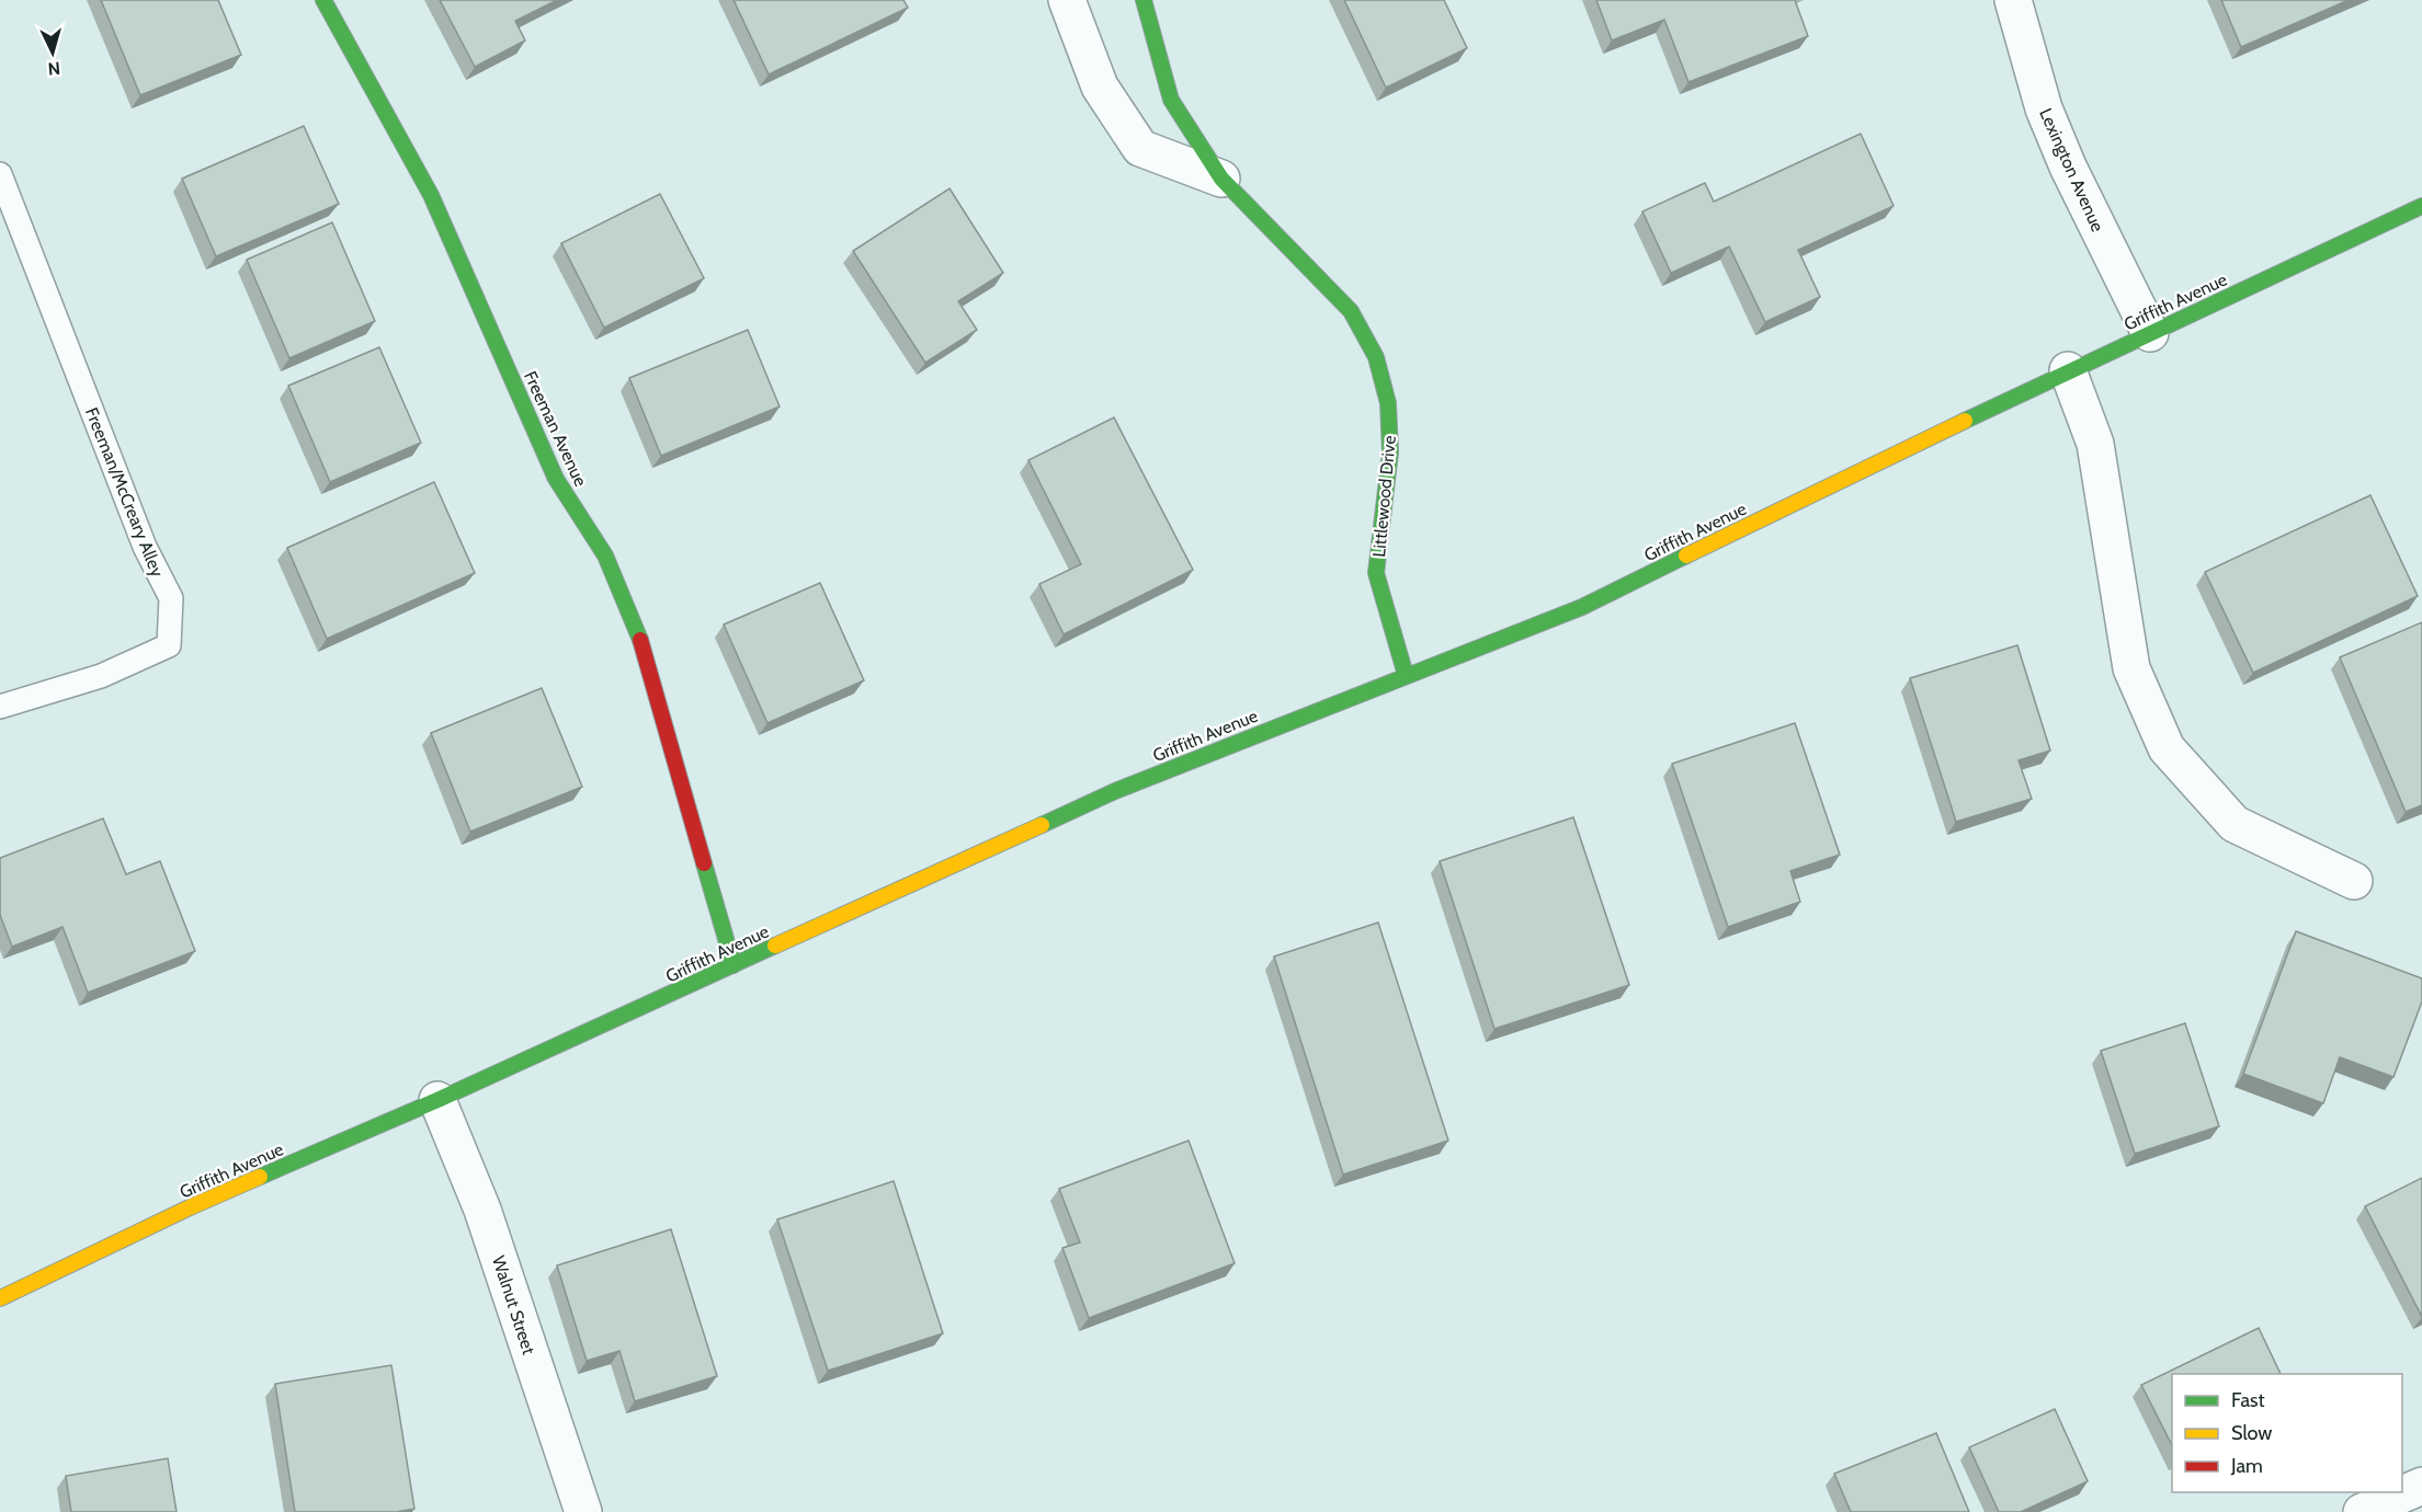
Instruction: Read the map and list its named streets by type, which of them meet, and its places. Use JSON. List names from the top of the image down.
{
  "streets": {
    "street": [
      "Lexington Avenue",
      "Griffith Avenue",
      "Freeman Avenue",
      "Littlewood Drive",
      "Walnut Street"
    ],
    "lane": ["Freeman/McCreary Alley"]
  },
  "crossings": [
    ["Lexington Avenue", "Griffith Avenue"],
    ["Griffith Avenue", "Freeman Avenue"],
    ["Griffith Avenue", "Littlewood Drive"],
    ["Griffith Avenue", "Walnut Street"]
  ],
  "legend": ["Fast", "Slow", "Jam"],
  "north": "bottom"
}
